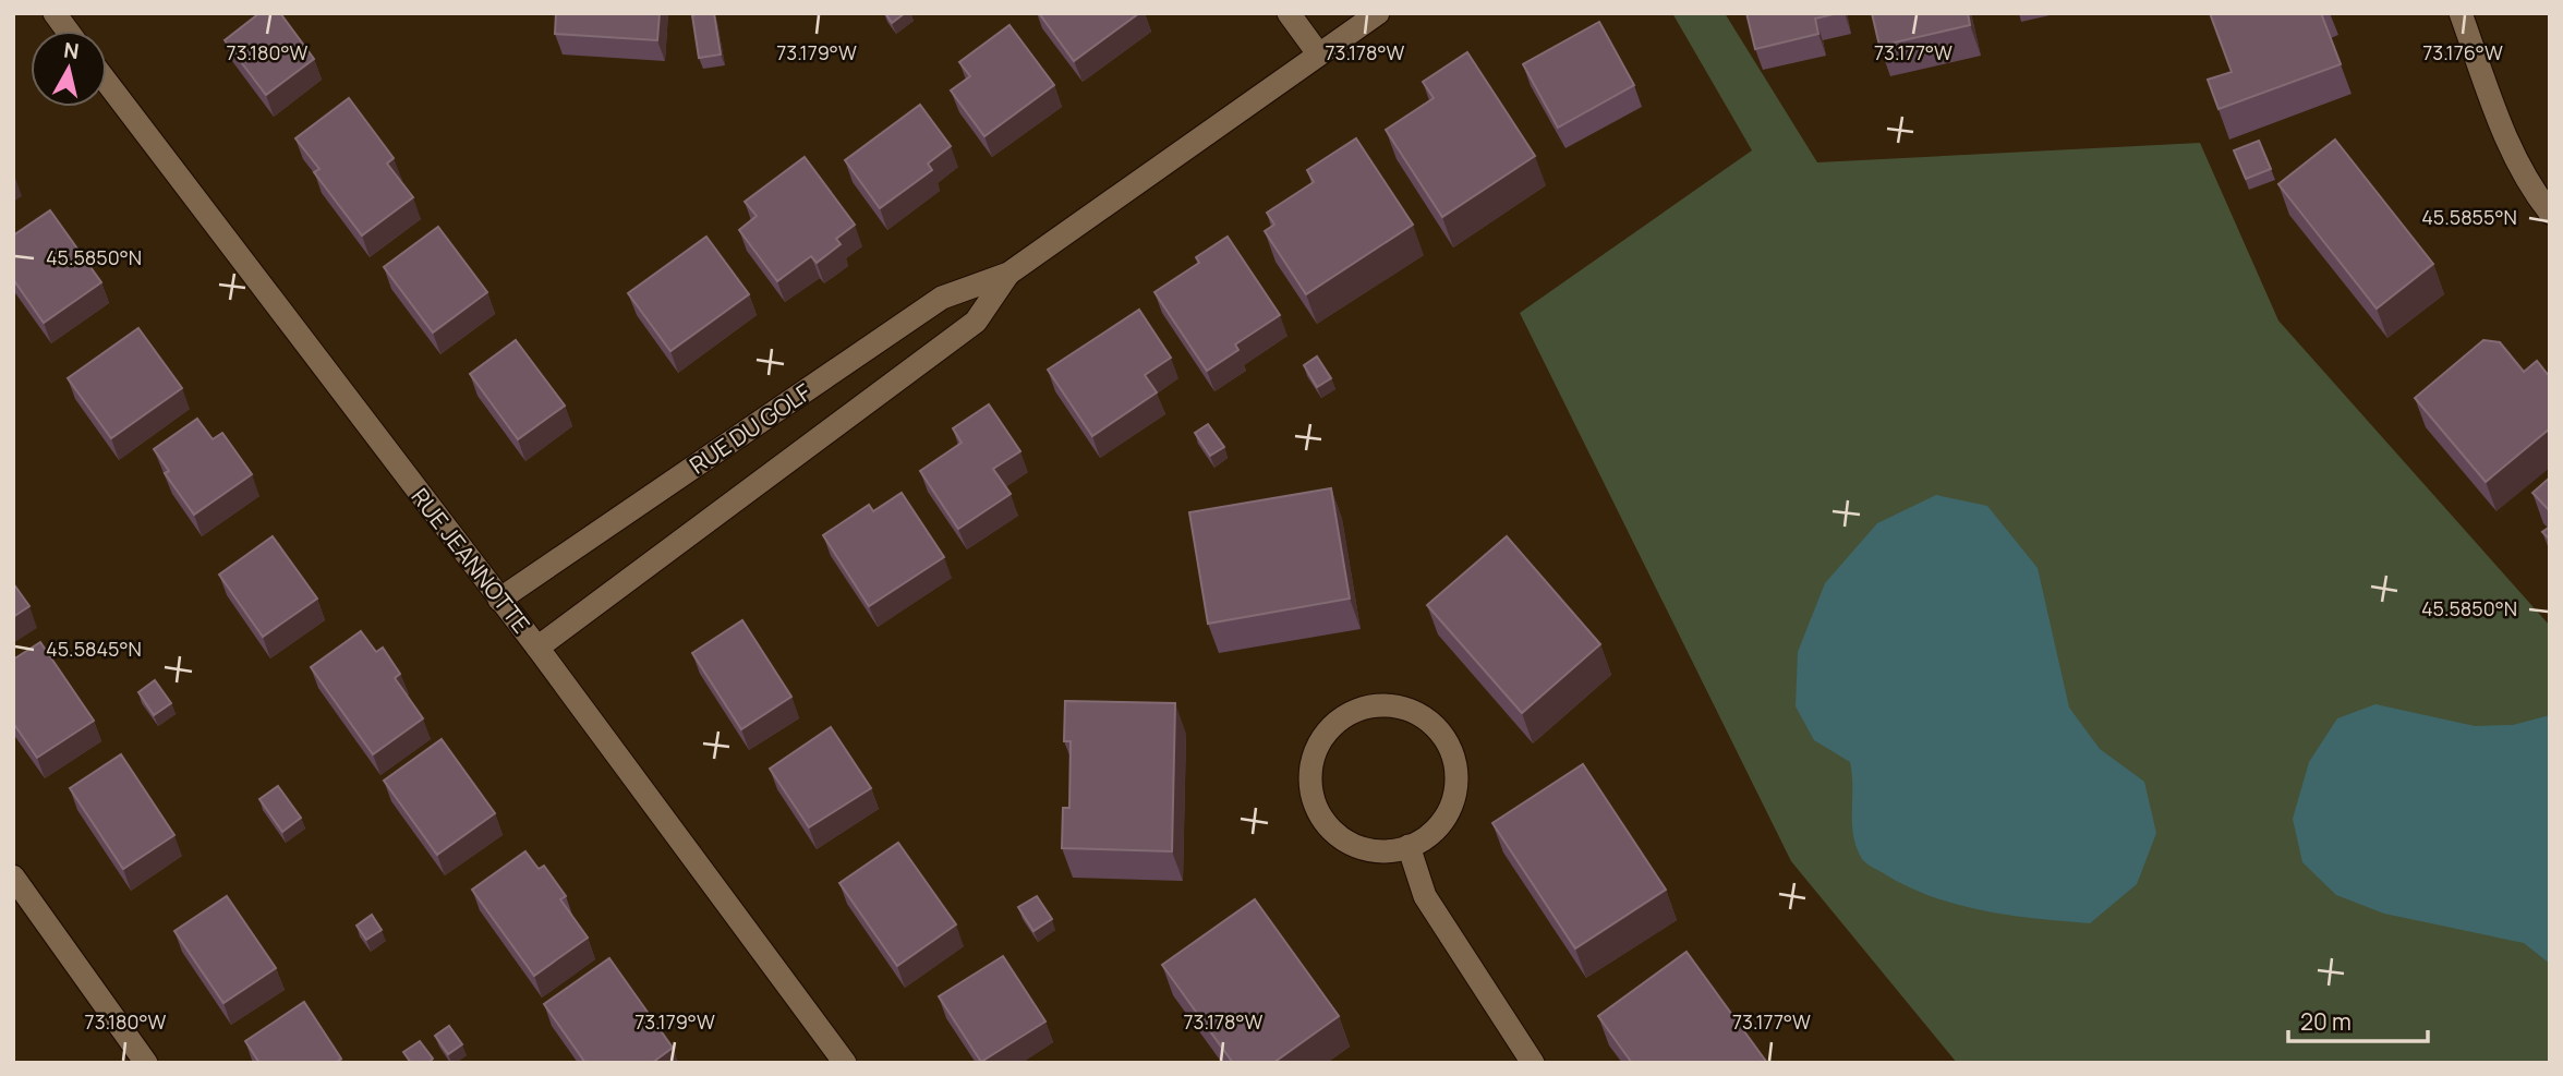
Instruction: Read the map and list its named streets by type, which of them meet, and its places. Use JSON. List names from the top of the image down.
{
  "streets": {
    "street": ["RUE DU GOLF", "RUE JEANNOTTE"]
  },
  "crossings": [
    ["RUE DU GOLF", "RUE JEANNOTTE"]
  ],
  "scale_bar": "20 m",
  "north": "top",
  "coordinates": [
    "73.180°W",
    "73.179°W",
    "73.178°W",
    "73.177°W",
    "73.176°W",
    "45.5855°N",
    "45.5850°N",
    "45.5845°N"
  ]
}
